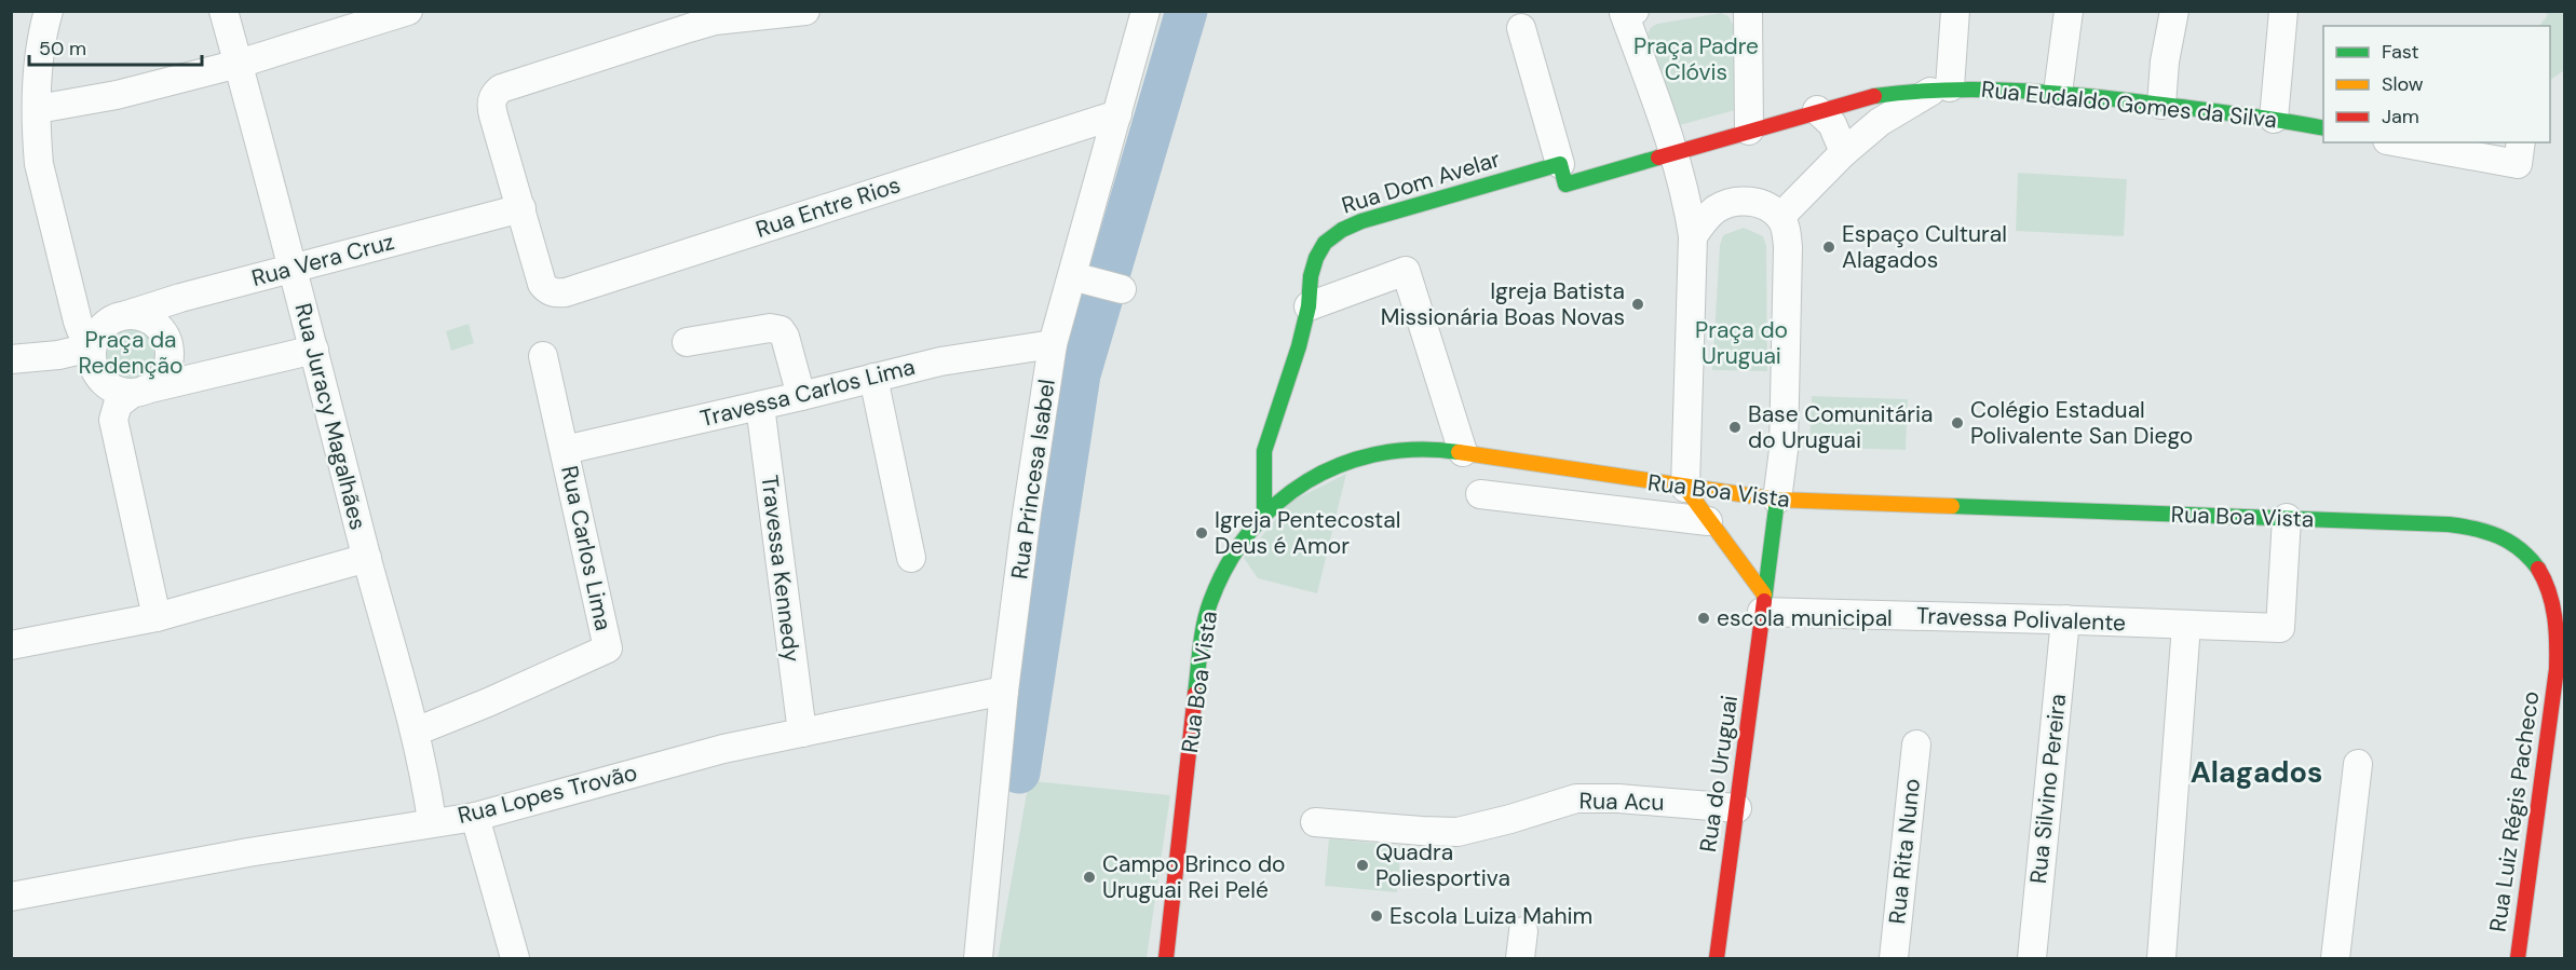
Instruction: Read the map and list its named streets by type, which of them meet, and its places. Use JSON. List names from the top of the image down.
{
  "streets": {
    "main road": [
      "Rua Eudaldo Gomes da Silva",
      "Rua Dom Avelar",
      "Rua Boa Vista",
      "Rua do Uruguai",
      "Rua Luiz Régis Pacheco"
    ],
    "street": [
      "Rua Entre Rios",
      "Rua Vera Cruz",
      "Travessa Carlos Lima",
      "Rua Juracy Magalhães",
      "Rua Princesa Isabel",
      "Rua Carlos Lima",
      "Travessa Kennedy",
      "Travessa Polivalente",
      "Rua Silvino Pereira",
      "Rua Lopes Trovão",
      "Rua Acu",
      "Rua Rita Nuno"
    ]
  },
  "crossings": [
    ["Rua Dom Avelar", "Rua Boa Vista"],
    ["Rua Entre Rios", "Rua Vera Cruz"],
    ["Rua Entre Rios", "Rua Princesa Isabel"],
    ["Rua Vera Cruz", "Rua Juracy Magalhães"],
    ["Travessa Carlos Lima", "Rua Princesa Isabel"],
    ["Travessa Carlos Lima", "Rua Carlos Lima"],
    ["Travessa Carlos Lima", "Travessa Kennedy"],
    ["Rua Juracy Magalhães", "Rua Carlos Lima"],
    ["Rua Juracy Magalhães", "Rua Lopes Trovão"],
    ["Rua Princesa Isabel", "Rua Lopes Trovão"],
    ["Rua Boa Vista", "Travessa Polivalente"],
    ["Rua Boa Vista", "Rua do Uruguai"],
    ["Rua Boa Vista", "Rua Luiz Régis Pacheco"],
    ["Travessa Kennedy", "Rua Lopes Trovão"],
    ["Travessa Polivalente", "Rua do Uruguai"],
    ["Travessa Polivalente", "Rua Silvino Pereira"],
    ["Rua do Uruguai", "Rua Acu"]
  ],
  "districts": ["Alagados"],
  "parks": ["Praça Padre Clóvis", "Praça do Uruguai", "Praça da Redenção"],
  "places": [
    "Espaço Cultural Alagados",
    "Igreja Batista Missionária Boas Novas",
    "Colégio Estadual Polivalente San Diego",
    "Base Comunitária do Uruguai",
    "Igreja Pentecostal Deus é Amor",
    "escola municipal",
    "Quadra Poliesportiva",
    "Campo Brinco do Uruguai Rei Pelé",
    "Escola Luiza Mahim"
  ],
  "legend": ["Fast", "Slow", "Jam"],
  "scale_bar": "50 m"
}
